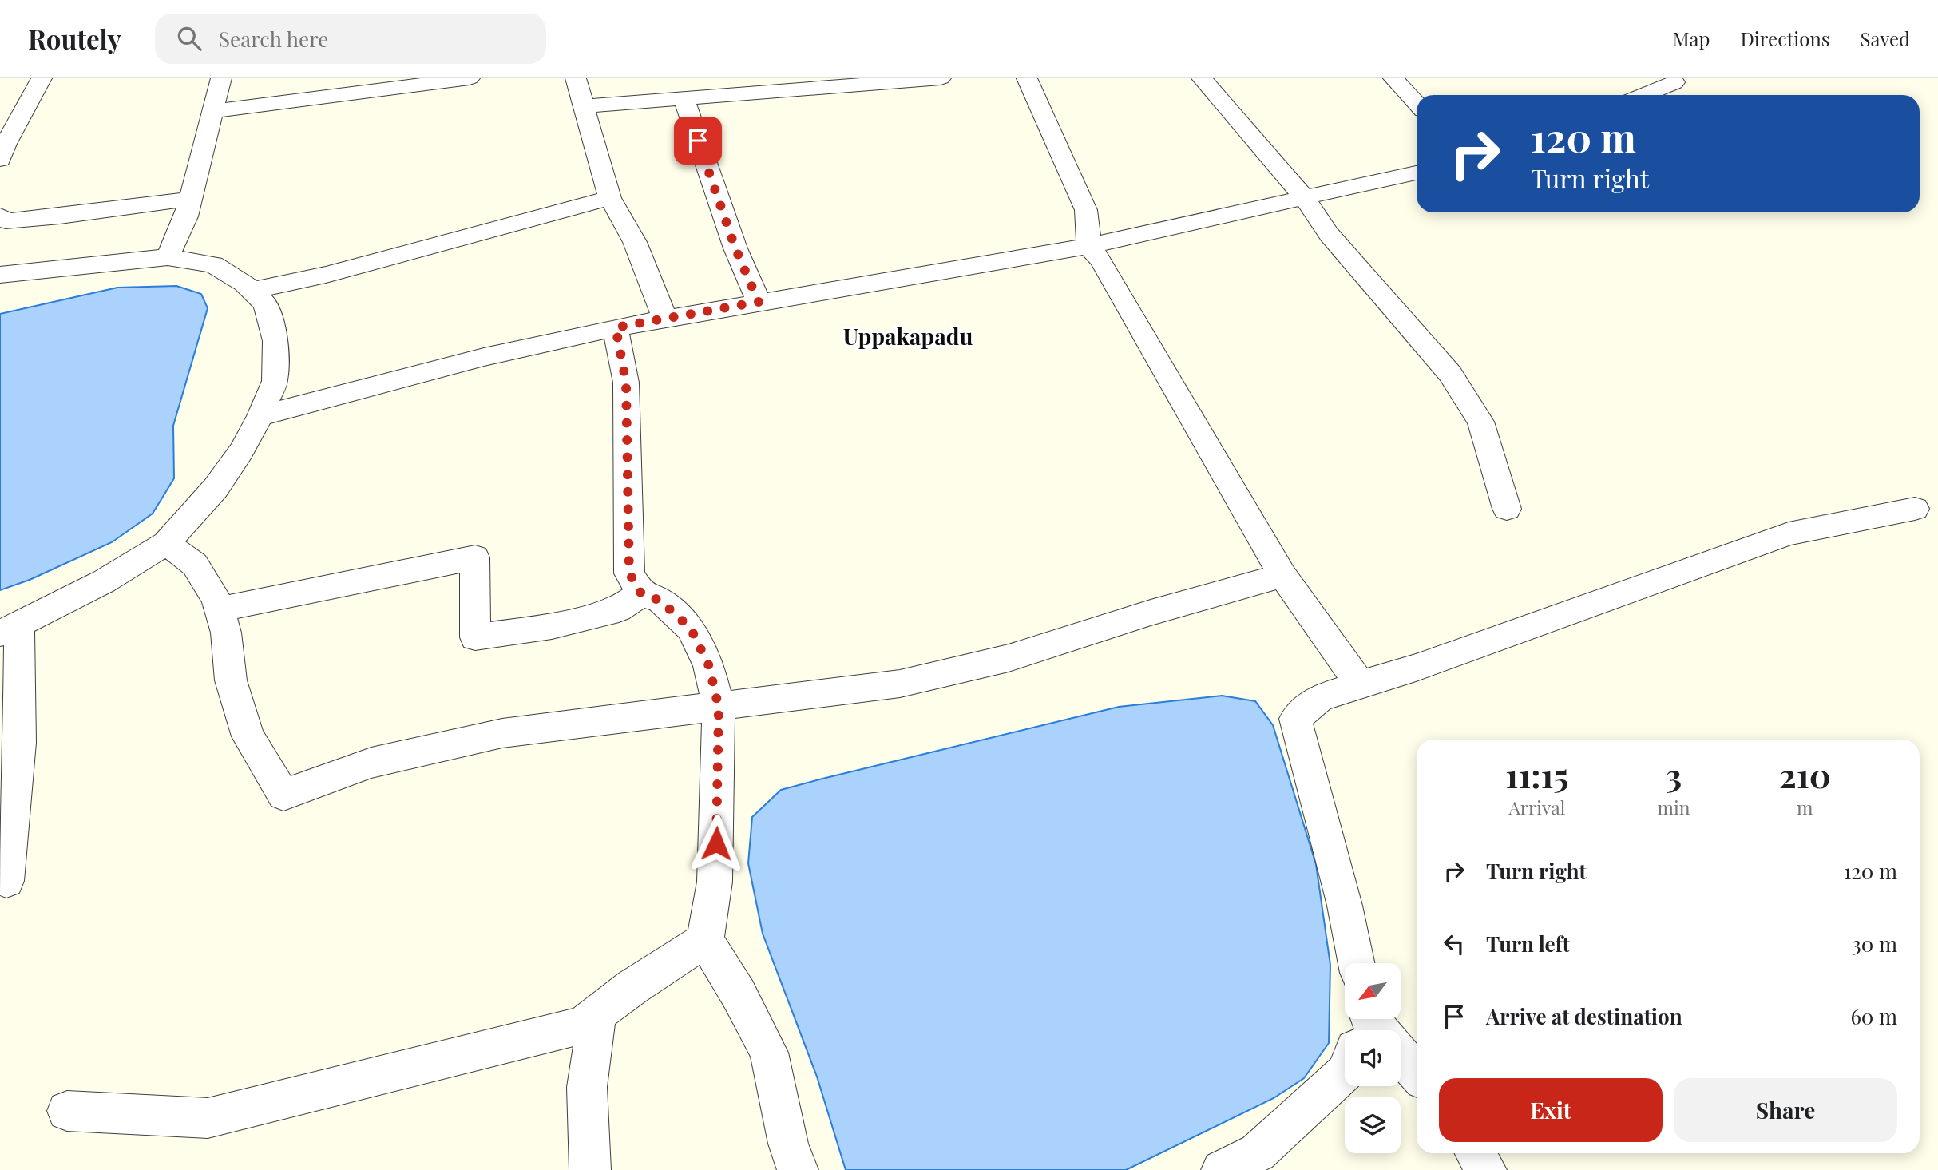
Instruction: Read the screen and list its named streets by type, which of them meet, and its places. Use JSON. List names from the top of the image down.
{
  "districts": ["Uppakapadu"],
  "north": "bottom left",
  "page": {
    "header": "Routely",
    "search": "Search here",
    "nav": ["Map", "Directions", "Saved"],
    "turn": ["120 m", "Turn right"],
    "eta": [
      "11:15",
      "Arrival",
      "3",
      "min",
      "210",
      "m"
    ],
    "list": [
      {
        "name": "Turn right",
        "value": "120 m"
      },
      {
        "name": "Turn left",
        "value": "30 m"
      },
      {
        "name": "Arrive at destination",
        "value": "60 m"
      }
    ],
    "buttons": ["Exit", "Share"]
  }
}
